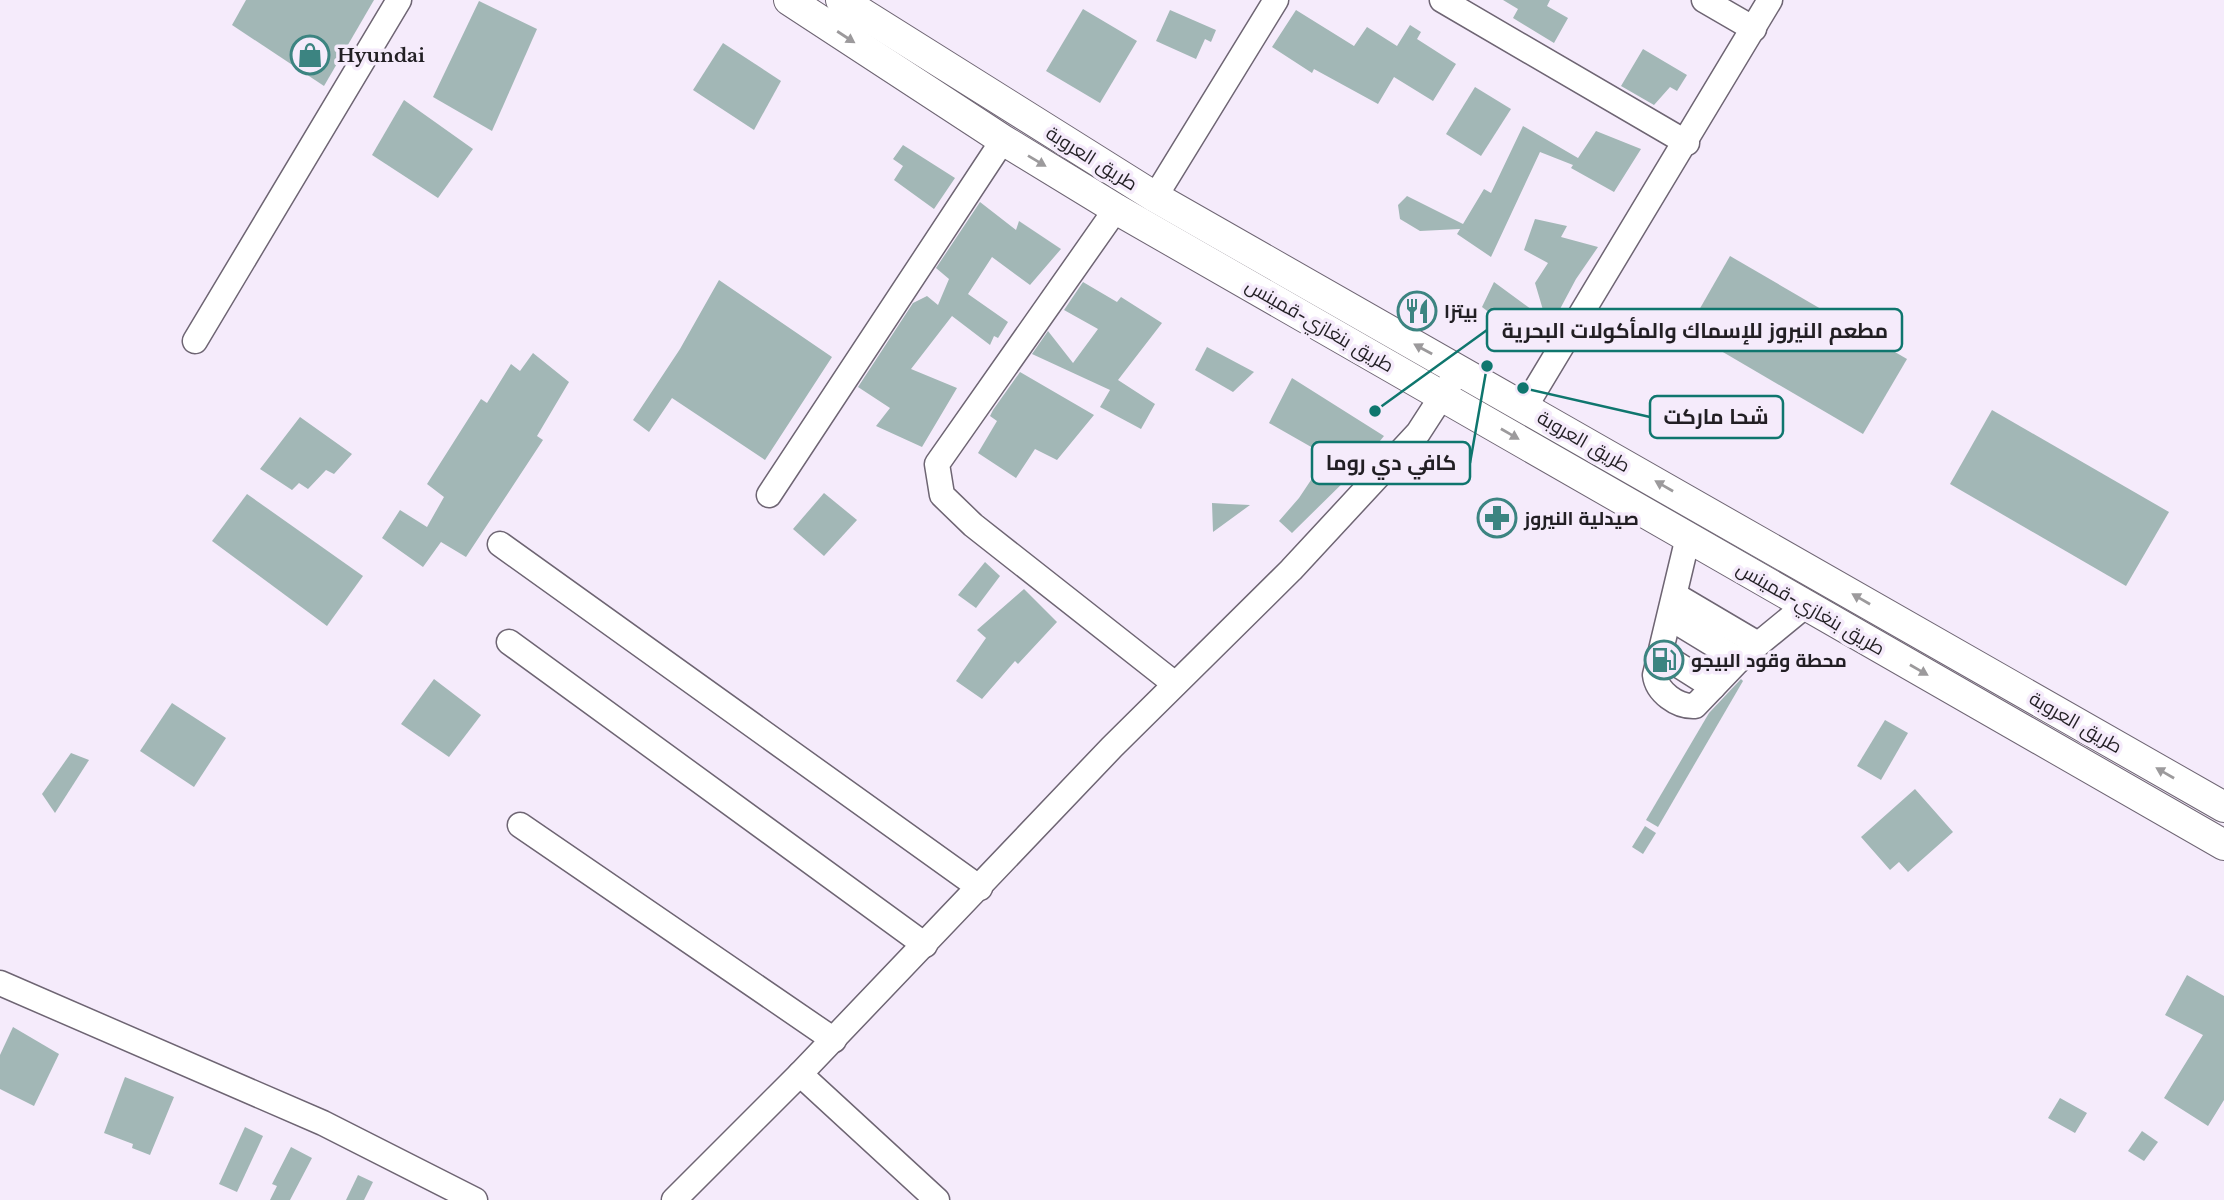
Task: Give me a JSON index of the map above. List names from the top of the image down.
{
  "streets": {
    "main road": ["طريق العروبة", "طريق بنغازي-قمينس"]
  },
  "one_way": ["طريق العروبة", "طريق بنغازي-قمينس"],
  "places": {
    "shop": ["Hyundai"],
    "restaurant": ["بيتزا"],
    "other": ["كافي دي روما", "شحا ماركت", "مطعم النيروز للإسماك والمأكولات البحرية"],
    "pharmacy": ["صيدلية النيروز"],
    "fuel station": ["محطة وقود البيجو"]
  }
}
